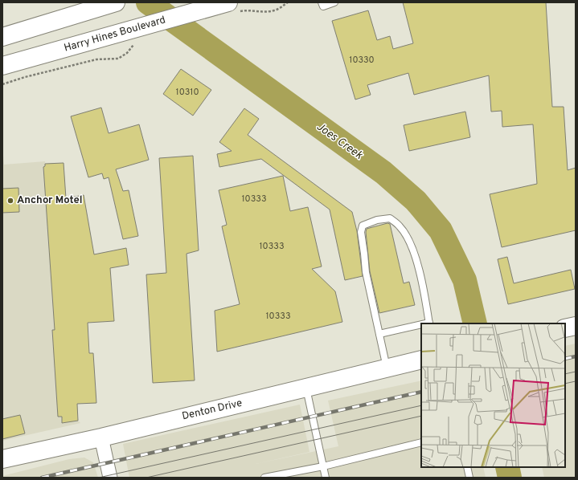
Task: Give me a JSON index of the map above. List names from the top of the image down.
{
  "streets": {
    "street": ["Harry Hines Boulevard", "Denton Drive"]
  },
  "water": ["Joes Creek"],
  "places": ["Anchor Motel"],
  "house_numbers": [
    "10330",
    "10310",
    "10333",
    "10333",
    "10333"
  ]
}
